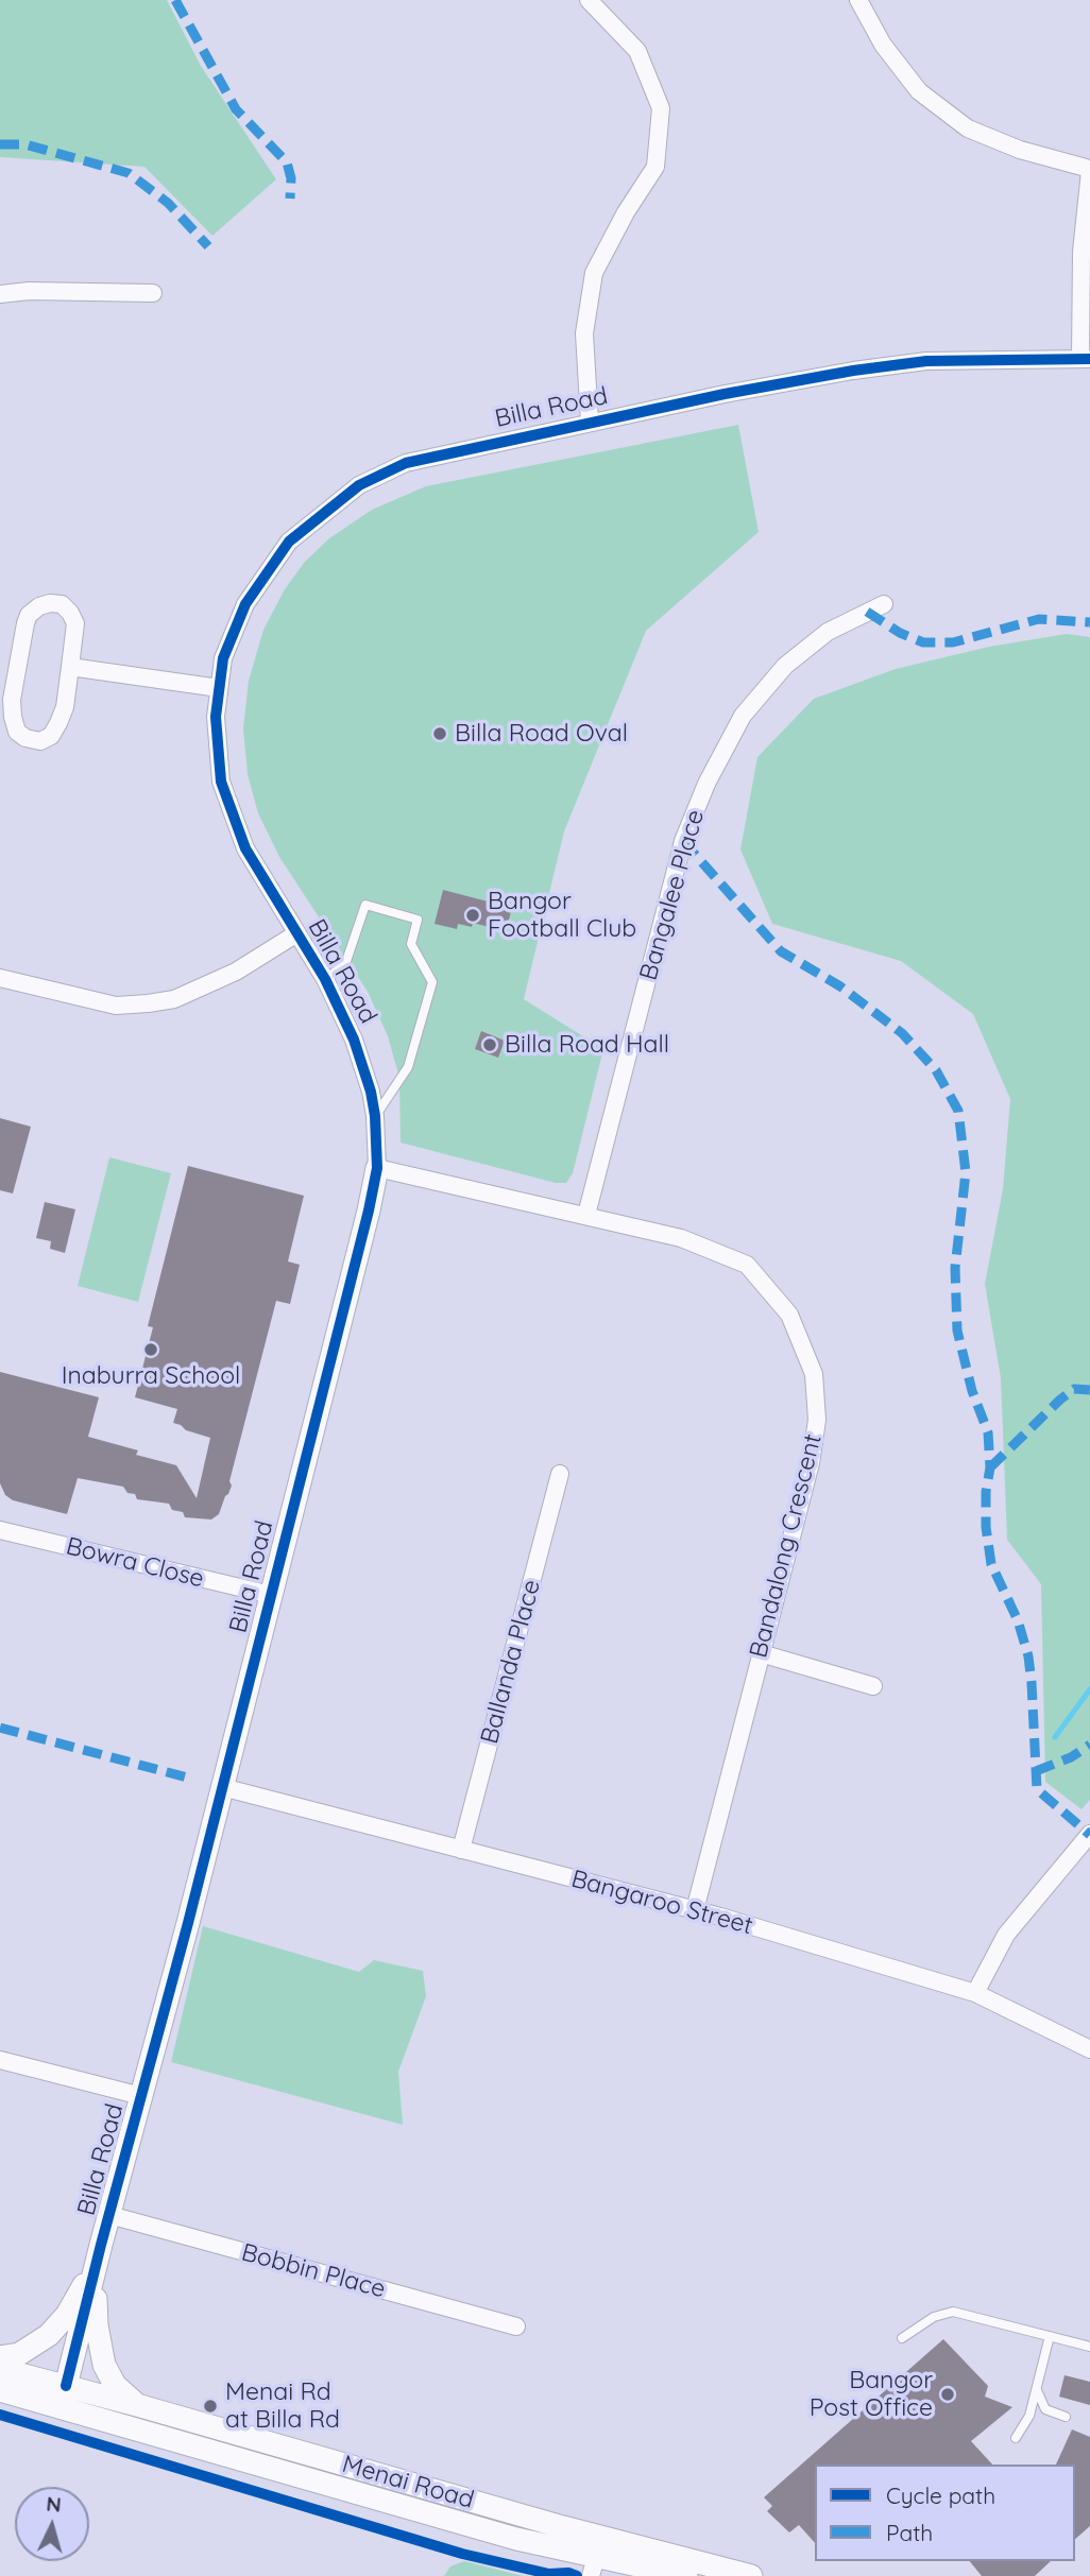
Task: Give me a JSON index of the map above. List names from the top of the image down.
{
  "streets": {
    "main road": ["Billa Road", "Menai Road"],
    "street": [
      "Bangalee Place",
      "Bandalong Crescent",
      "Bowra Close",
      "Ballanda Place",
      "Bangaroo Street",
      "Bobbin Place"
    ]
  },
  "crossings": [
    ["Billa Road", "Bandalong Crescent"],
    ["Billa Road", "Bowra Close"],
    ["Billa Road", "Bangaroo Street"],
    ["Billa Road", "Bobbin Place"],
    ["Billa Road", "Menai Road"],
    ["Bangalee Place", "Bandalong Crescent"],
    ["Bandalong Crescent", "Bangaroo Street"],
    ["Ballanda Place", "Bangaroo Street"]
  ],
  "places": [
    "Billa Road Oval",
    "Bangor Football Club",
    "Billa Road Hall",
    "Inaburra School",
    "Bangor Post Office",
    "Menai Rd at Billa Rd"
  ],
  "legend": ["Cycle path", "Path"],
  "north": "top"
}
